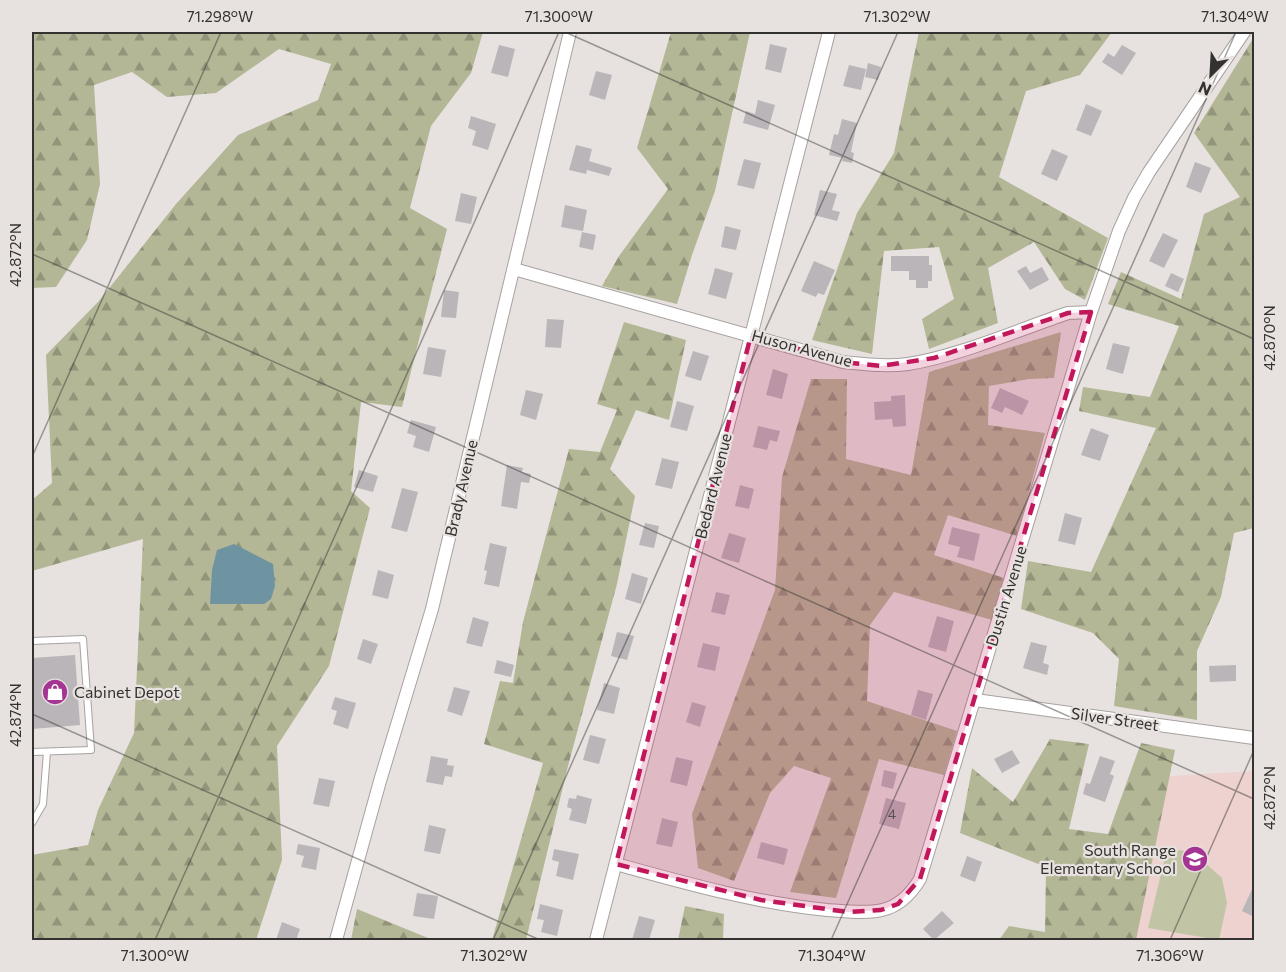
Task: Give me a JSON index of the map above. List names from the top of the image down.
{
  "streets": {
    "street": [
      "Huson Avenue",
      "Bedard Avenue",
      "Brady Avenue",
      "Dustin Avenue",
      "Silver Street"
    ]
  },
  "crossings": [
    ["Huson Avenue", "Bedard Avenue"],
    ["Huson Avenue", "Brady Avenue"],
    ["Huson Avenue", "Dustin Avenue"],
    ["Bedard Avenue", "Dustin Avenue"],
    ["Dustin Avenue", "Silver Street"]
  ],
  "places": {
    "shop": ["Cabinet Depot"],
    "school or university": ["South Range Elementary School"]
  },
  "house_numbers": ["4"],
  "north": "bottom left",
  "coordinates": [
    "71.298°W",
    "71.300°W",
    "71.302°W",
    "71.304°W",
    "42.872°N",
    "42.870°N",
    "42.874°N",
    "71.306°W"
  ]
}
